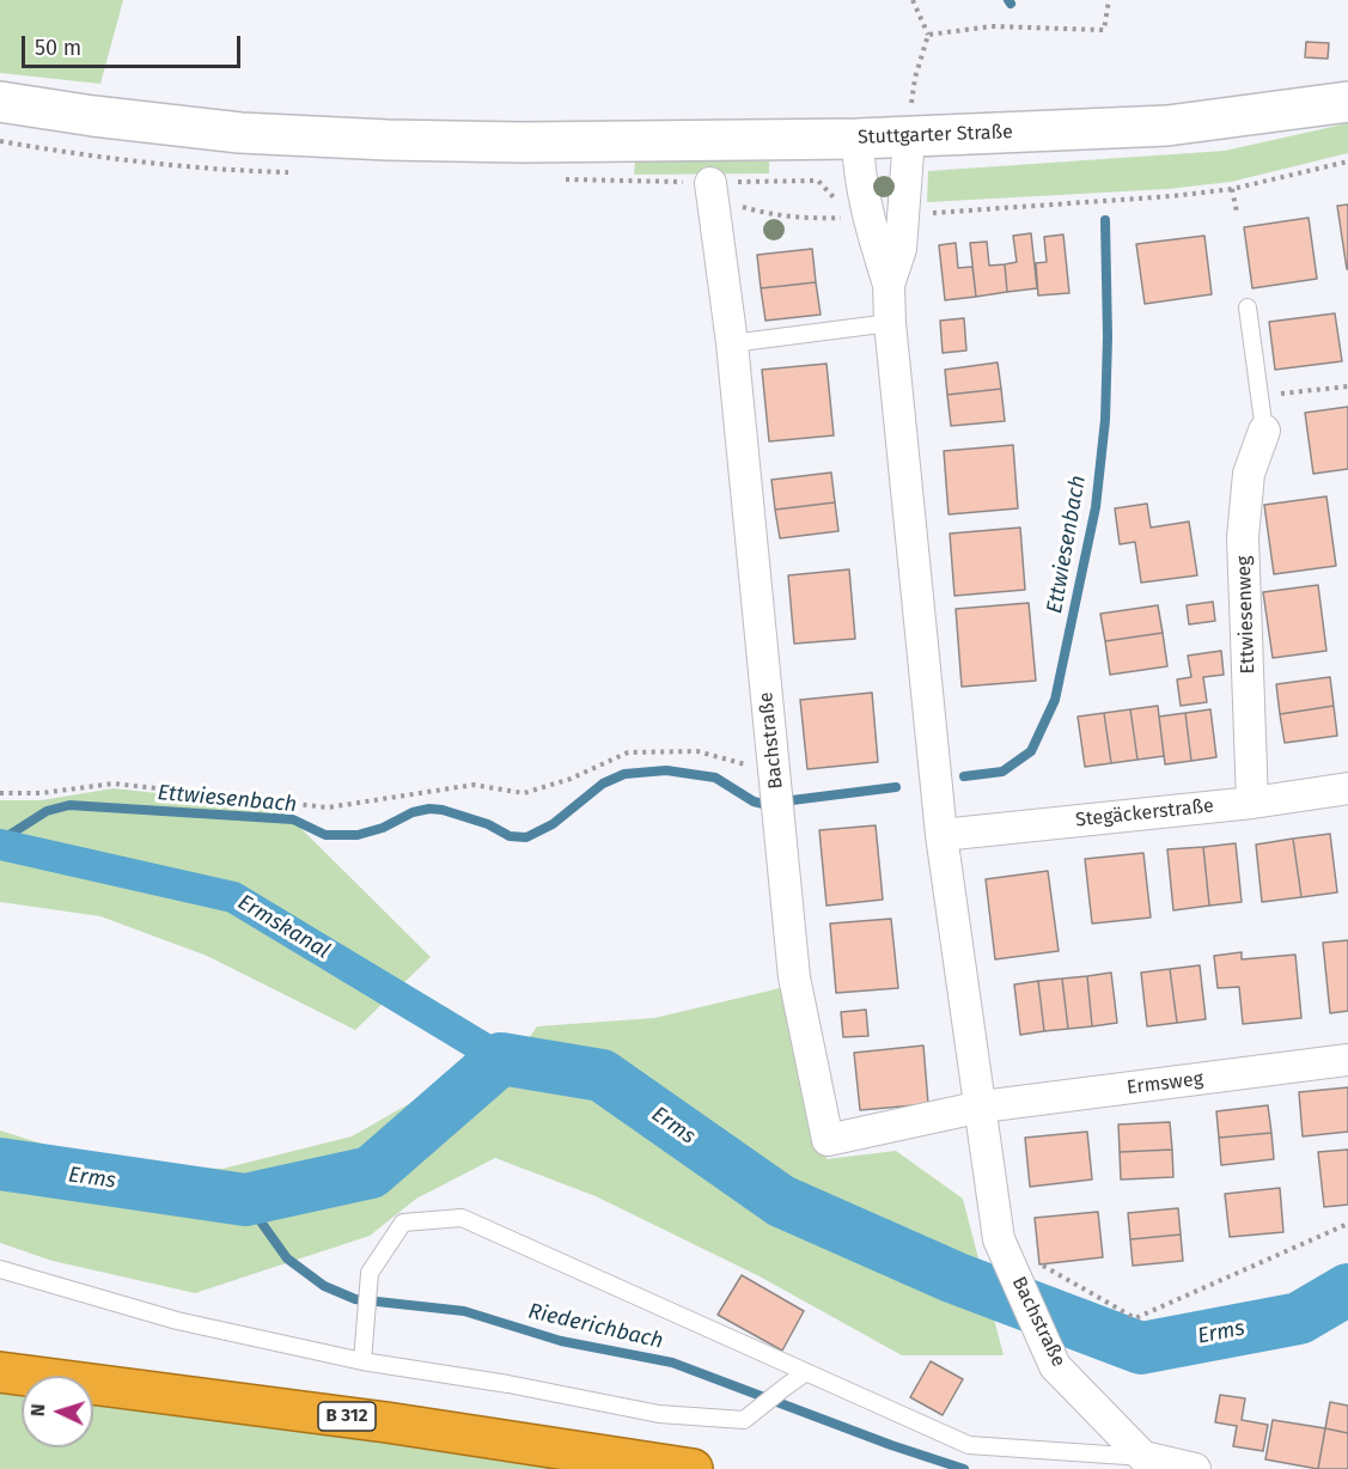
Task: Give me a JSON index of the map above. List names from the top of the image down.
{
  "streets": {
    "highway": ["B 312"],
    "street": [
      "Stuttgarter Straße",
      "Ettwiesenweg",
      "Bachstraße",
      "Stegäckerstraße",
      "Ermsweg"
    ]
  },
  "crossings": [
    ["Stuttgarter Straße", "Bachstraße"],
    ["Ettwiesenweg", "Stegäckerstraße"],
    ["Bachstraße", "Stegäckerstraße"],
    ["Bachstraße", "Ermsweg"]
  ],
  "water": [
    "Ettwiesenbach",
    "Ermskanal",
    "Erms",
    "Riederichbach"
  ],
  "scale_bar": "50 m",
  "north": "left"
}
